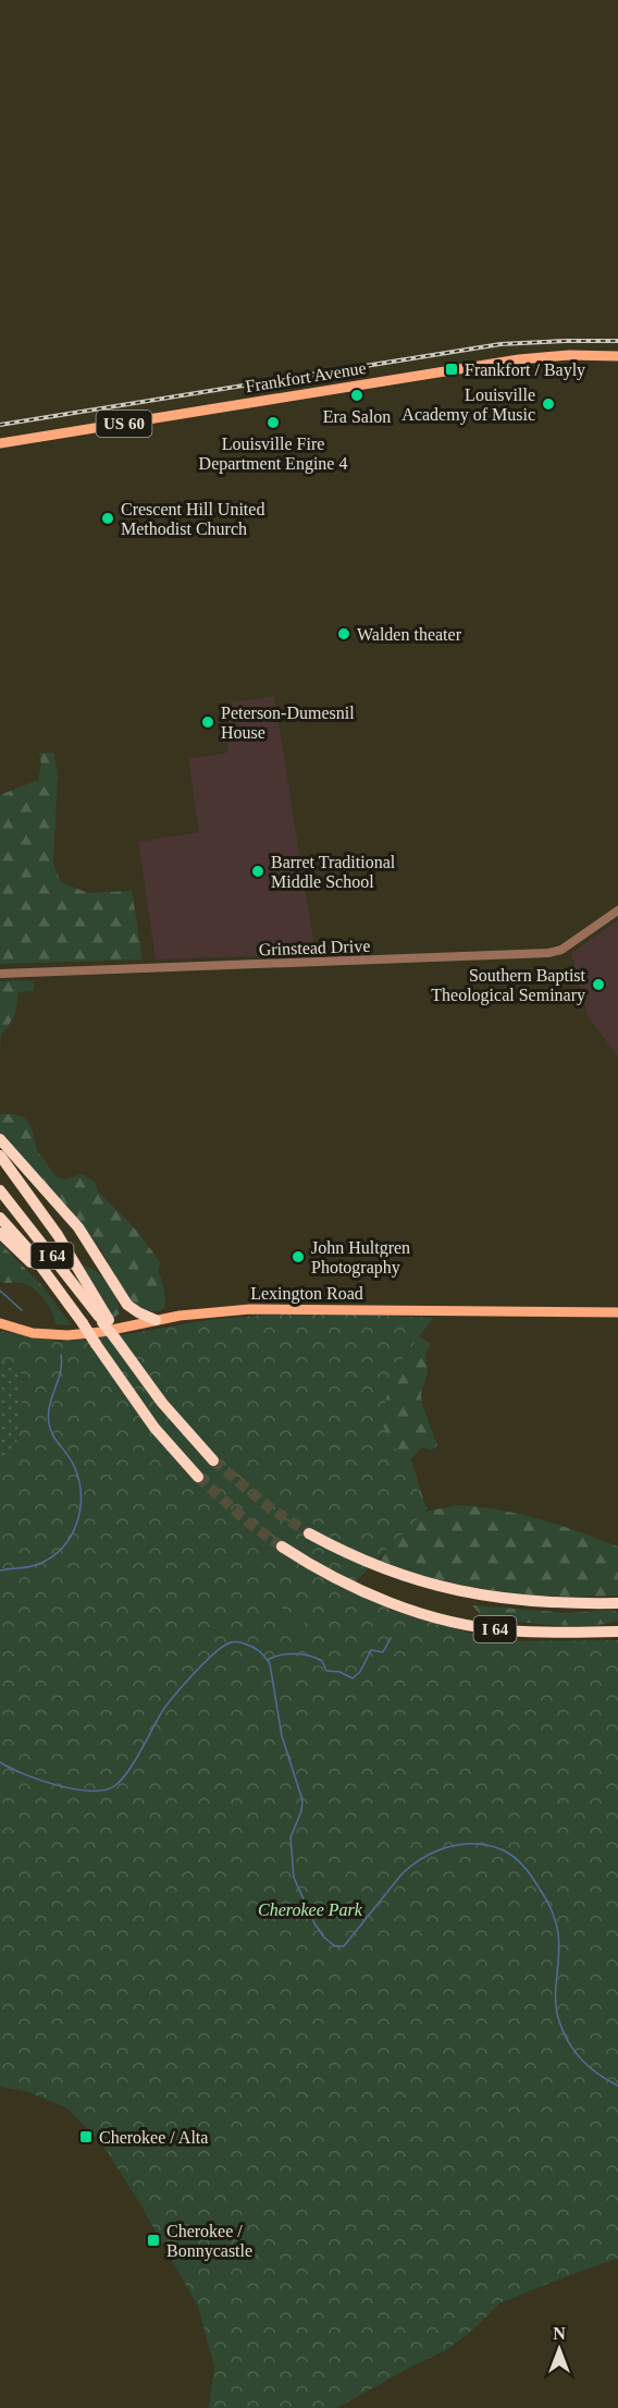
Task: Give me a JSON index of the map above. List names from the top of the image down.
{
  "streets": {
    "highway": ["I 64"],
    "main road": ["Frankfort Avenue", "US 60", "Lexington Road"],
    "street": ["Grinstead Drive"]
  },
  "parks": ["Cherokee Park"],
  "places": {
    "transit": ["Frankfort / Bayly", "Cherokee / Alta", "Cherokee / Bonnycastle"],
    "other": [
      "Era Salon",
      "Louisville Academy of Music",
      "Louisville Fire Department Engine 4",
      "Crescent Hill United Methodist Church",
      "Walden theater",
      "Peterson-Dumesnil House",
      "Barret Traditional Middle School",
      "Southern Baptist Theological Seminary",
      "John Hultgren Photography"
    ]
  },
  "north": "top"
}
